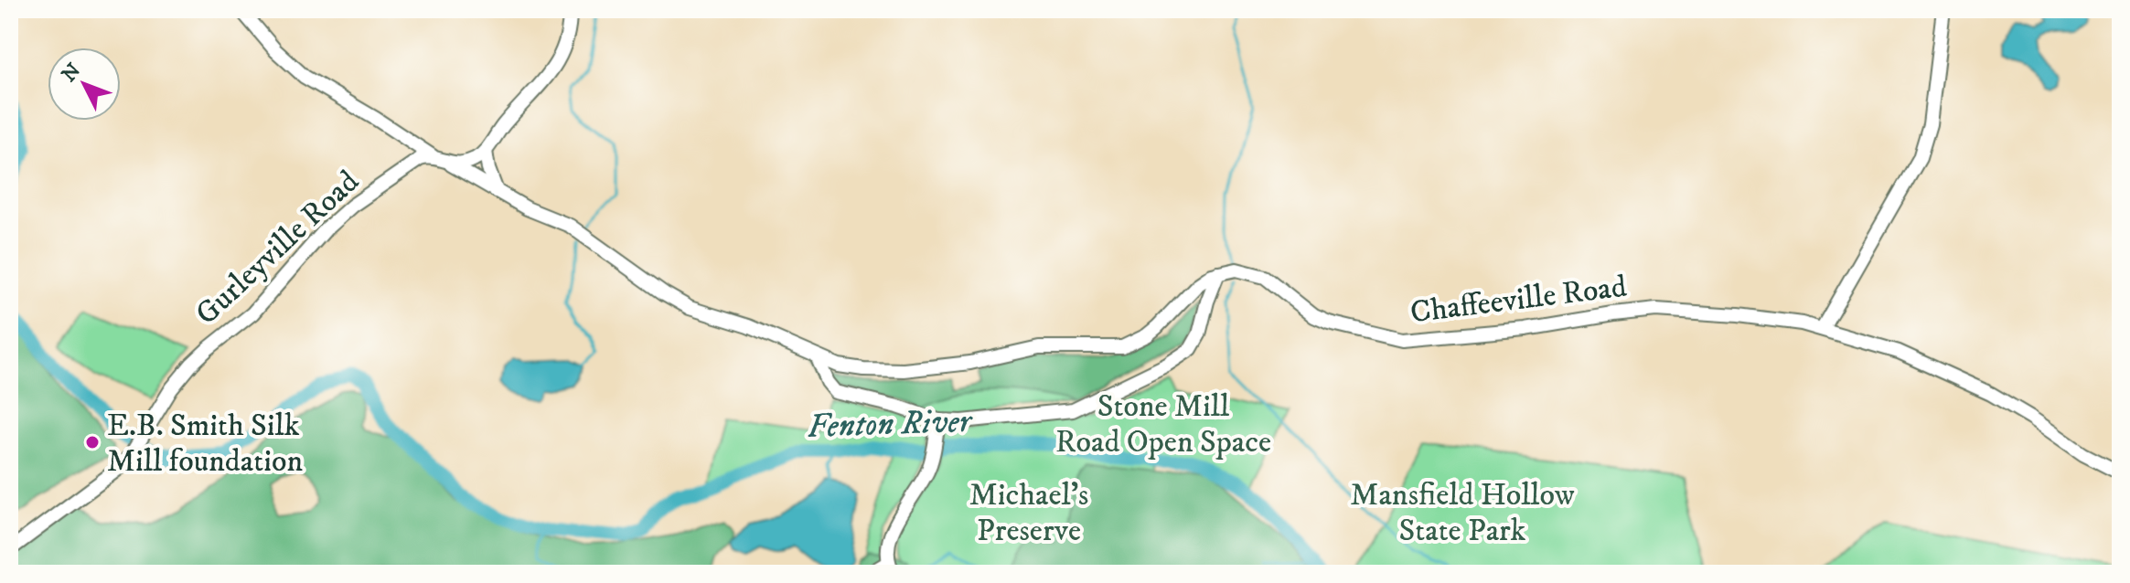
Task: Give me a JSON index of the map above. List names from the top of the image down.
{
  "streets": {
    "street": ["Gurleyville Road", "Chaffeeville Road"]
  },
  "water": ["Fenton River"],
  "parks": ["Stone Mill Road Open Space", "Michael's Preserve", "Mansfield Hollow State Park"],
  "places": ["E.B. Smith Silk Mill foundation"],
  "north": "top left"
}
